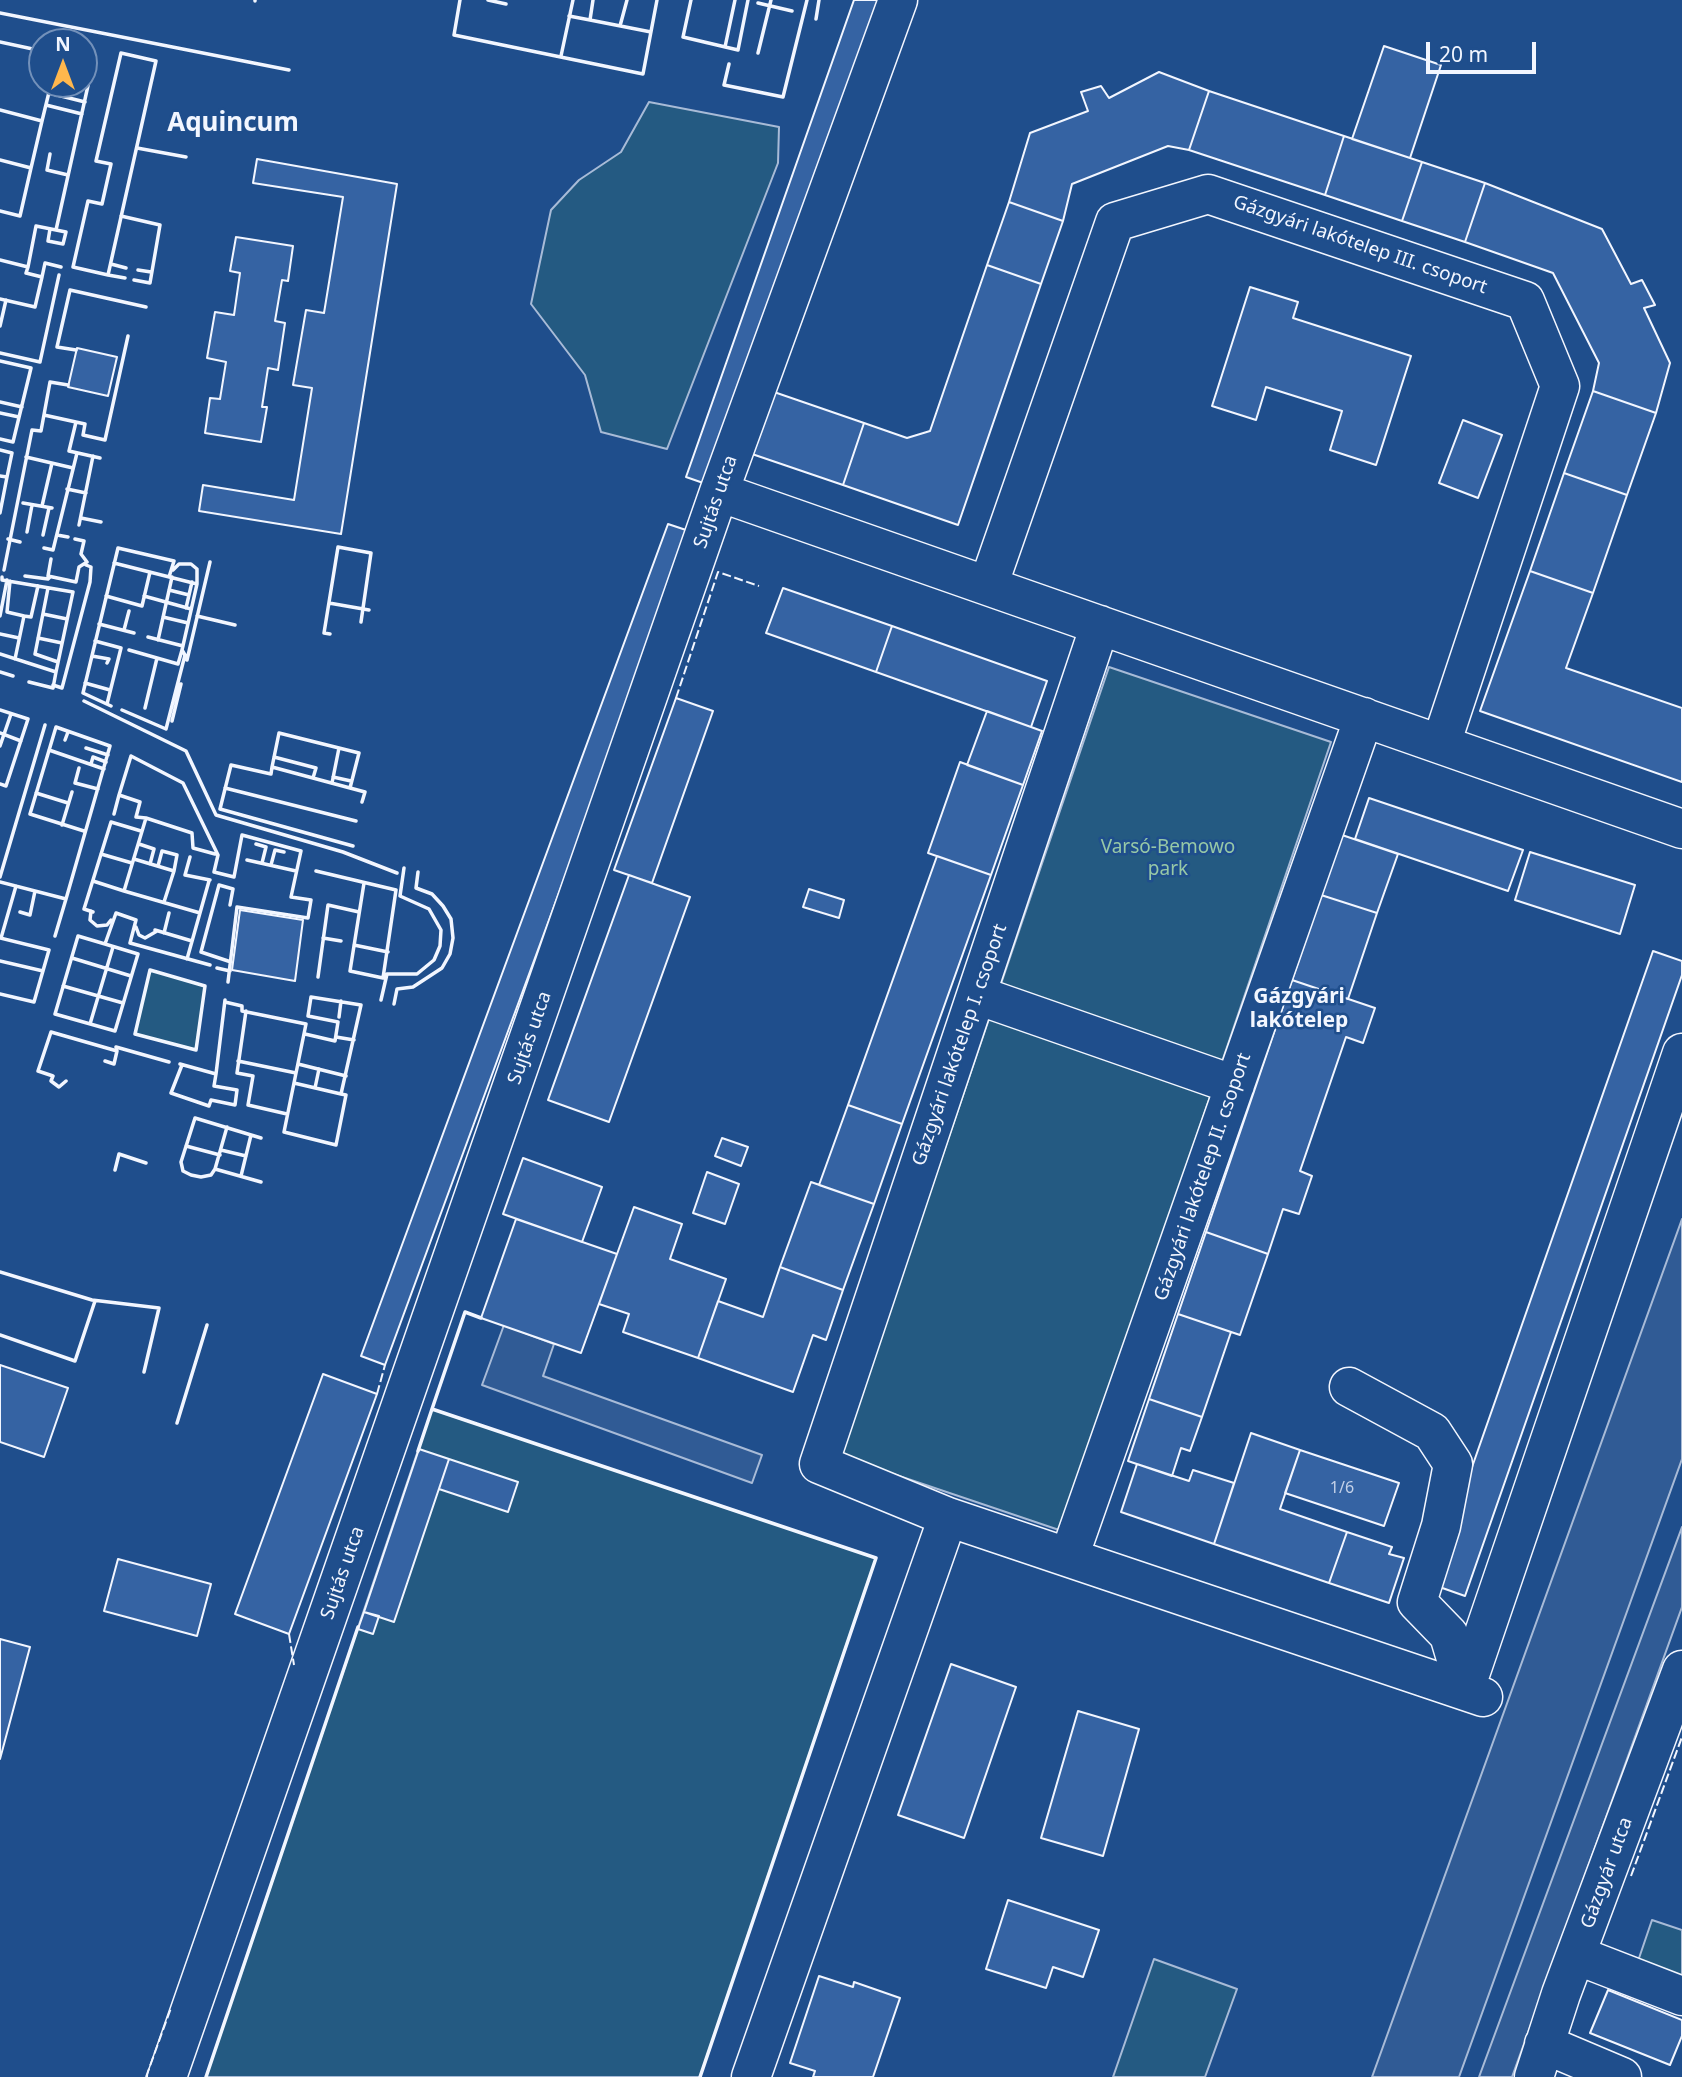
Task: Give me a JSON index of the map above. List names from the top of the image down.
{
  "streets": {
    "street": [
      "Gázgyári lakótelep III. csoport",
      "Sujtás utca",
      "Gázgyári lakótelep I. csoport",
      "Gázgyári lakótelep II. csoport",
      "Gázgyár utca"
    ]
  },
  "districts": ["Aquincum", "Gázgyári lakótelep"],
  "parks": ["Varsó-Bemowo park"],
  "house_numbers": ["1/6"],
  "scale_bar": "20 m",
  "north": "top"
}
